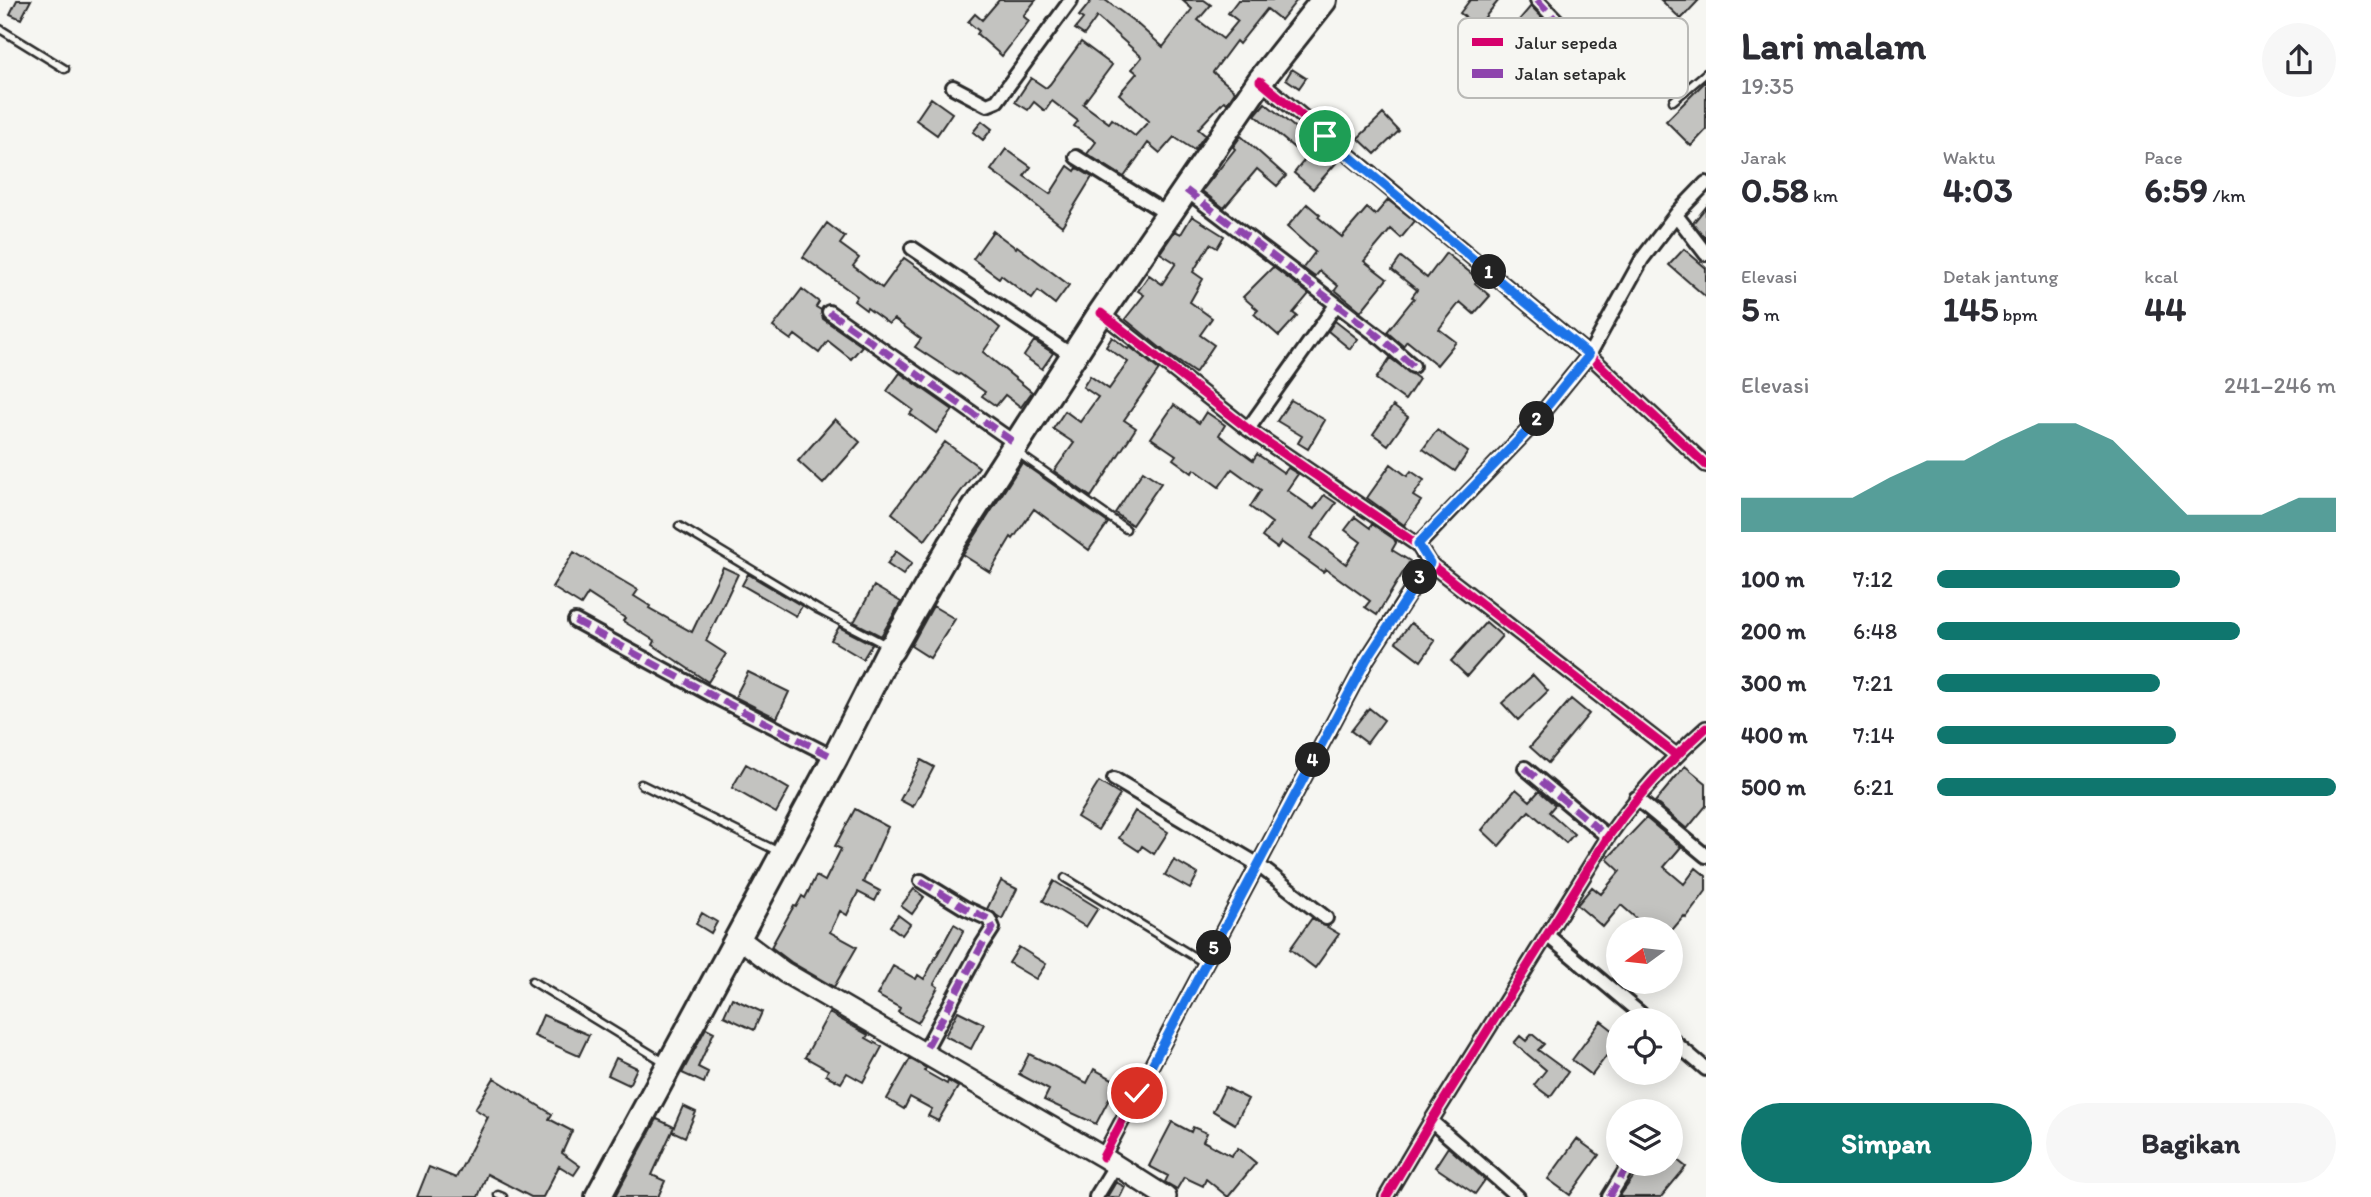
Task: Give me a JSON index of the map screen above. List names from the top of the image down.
{
  "legend": ["Jalur sepeda", "Jalan setapak"],
  "north": "left",
  "page": {
    "heading": ["Lari malam", "19:35"],
    "stats": [
      ["Jarak", "0.58 km"],
      ["Waktu", "4:03"],
      ["Pace", "6:59 /km"],
      ["Elevasi", "5 m"],
      ["Detak jantung", "145 bpm"],
      ["kcal", "44"]
    ],
    "pins": [
      "1",
      "2",
      "3",
      "4",
      "5"
    ],
    "chart": ["Elevasi", "241–246 m"],
    "list": [
      {
        "name": "100 m",
        "note": "7:12"
      },
      {
        "name": "200 m",
        "note": "6:48"
      },
      {
        "name": "300 m",
        "note": "7:21"
      },
      {
        "name": "400 m",
        "note": "7:14"
      },
      {
        "name": "500 m",
        "note": "6:21"
      }
    ],
    "buttons": ["Simpan", "Bagikan"]
  }
}
